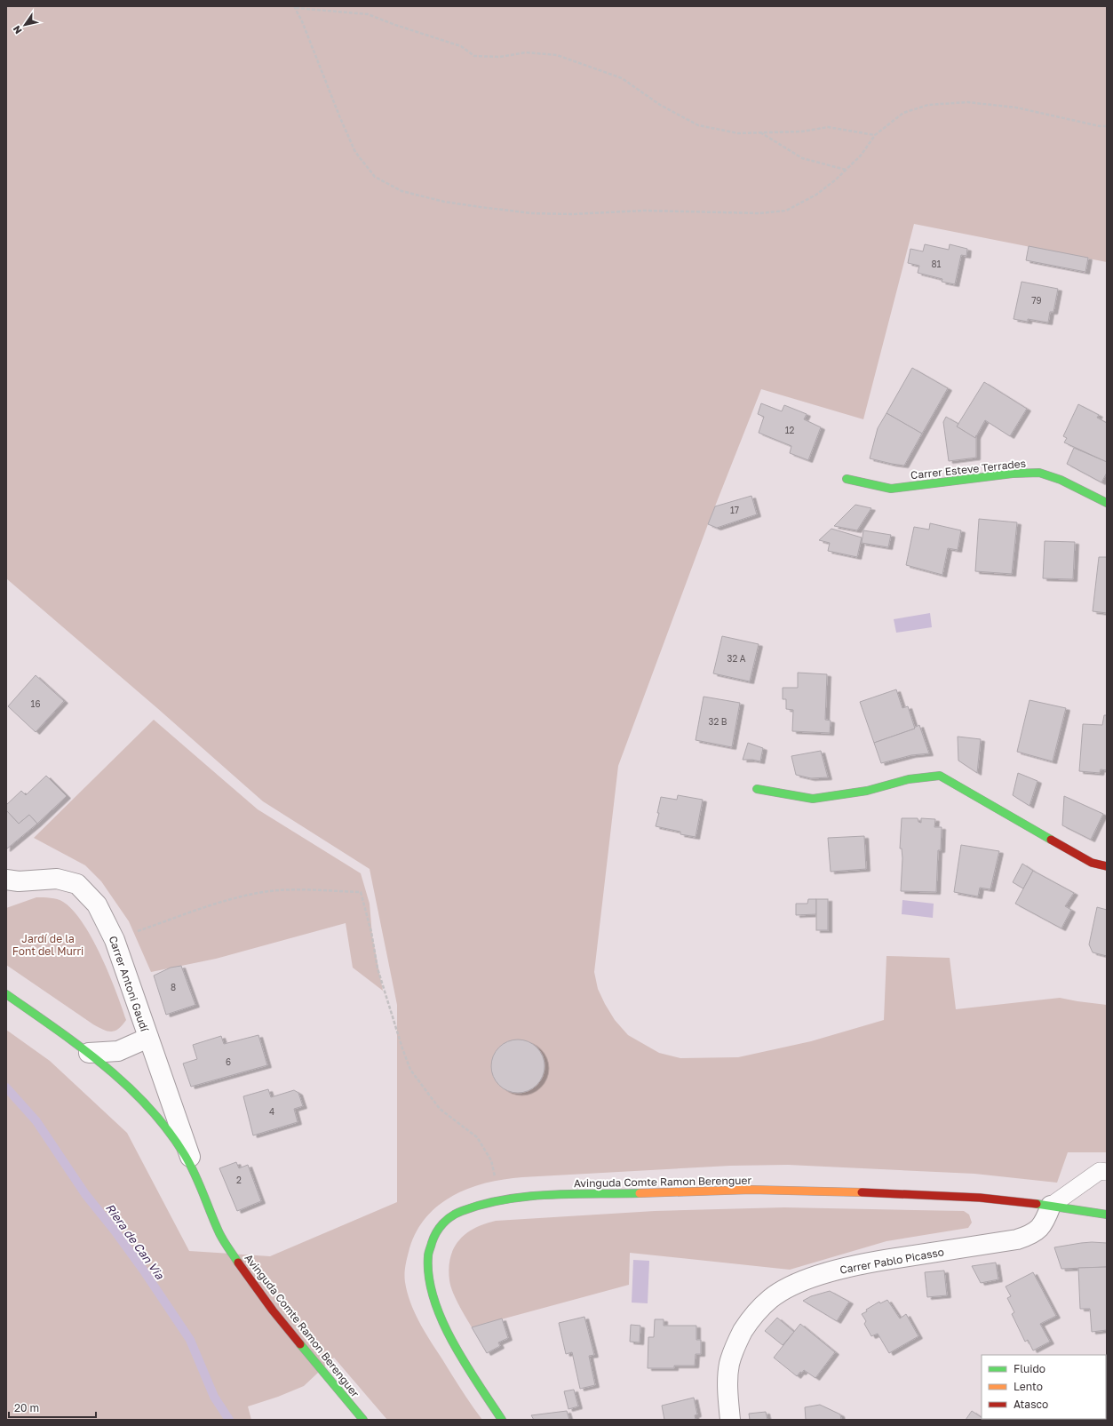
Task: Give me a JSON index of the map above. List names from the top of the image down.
{
  "streets": {
    "street": [
      "Carrer Esteve Terrades",
      "Carrer Antoni Gaudí",
      "Avinguda Comte Ramon Berenguer",
      "Carrer Pablo Picasso"
    ]
  },
  "crossings": [
    ["Carrer Antoni Gaudí", "Avinguda Comte Ramon Berenguer"],
    ["Avinguda Comte Ramon Berenguer", "Carrer Pablo Picasso"]
  ],
  "water": ["Riera de Can Via"],
  "parks": ["Jardí de la Font del Murri"],
  "house_numbers": [
    "81",
    "79",
    "12",
    "17",
    "32 A",
    "16",
    "32 B",
    "8",
    "6",
    "4",
    "2"
  ],
  "legend": ["Fluido", "Lento", "Atasco"],
  "scale_bar": "20 m",
  "north": "bottom left"
}
